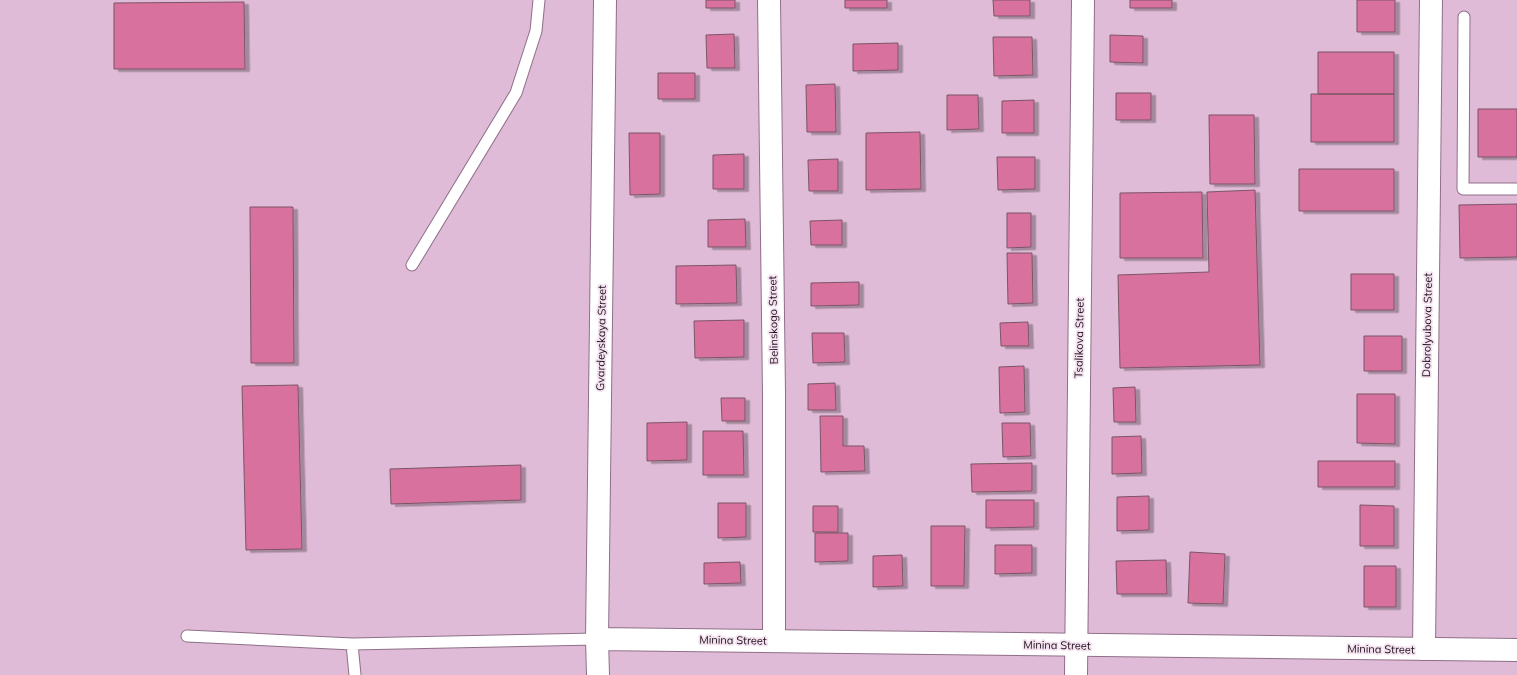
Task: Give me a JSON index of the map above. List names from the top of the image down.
{
  "streets": {
    "street": [
      "Belinskogo Street",
      "Dobrolyubova Street",
      "Gvardeyskaya Street",
      "Tsalikova Street",
      "Minina Street"
    ]
  },
  "crossings": [
    ["Belinskogo Street", "Minina Street"],
    ["Dobrolyubova Street", "Minina Street"],
    ["Gvardeyskaya Street", "Minina Street"],
    ["Tsalikova Street", "Minina Street"]
  ]
}
